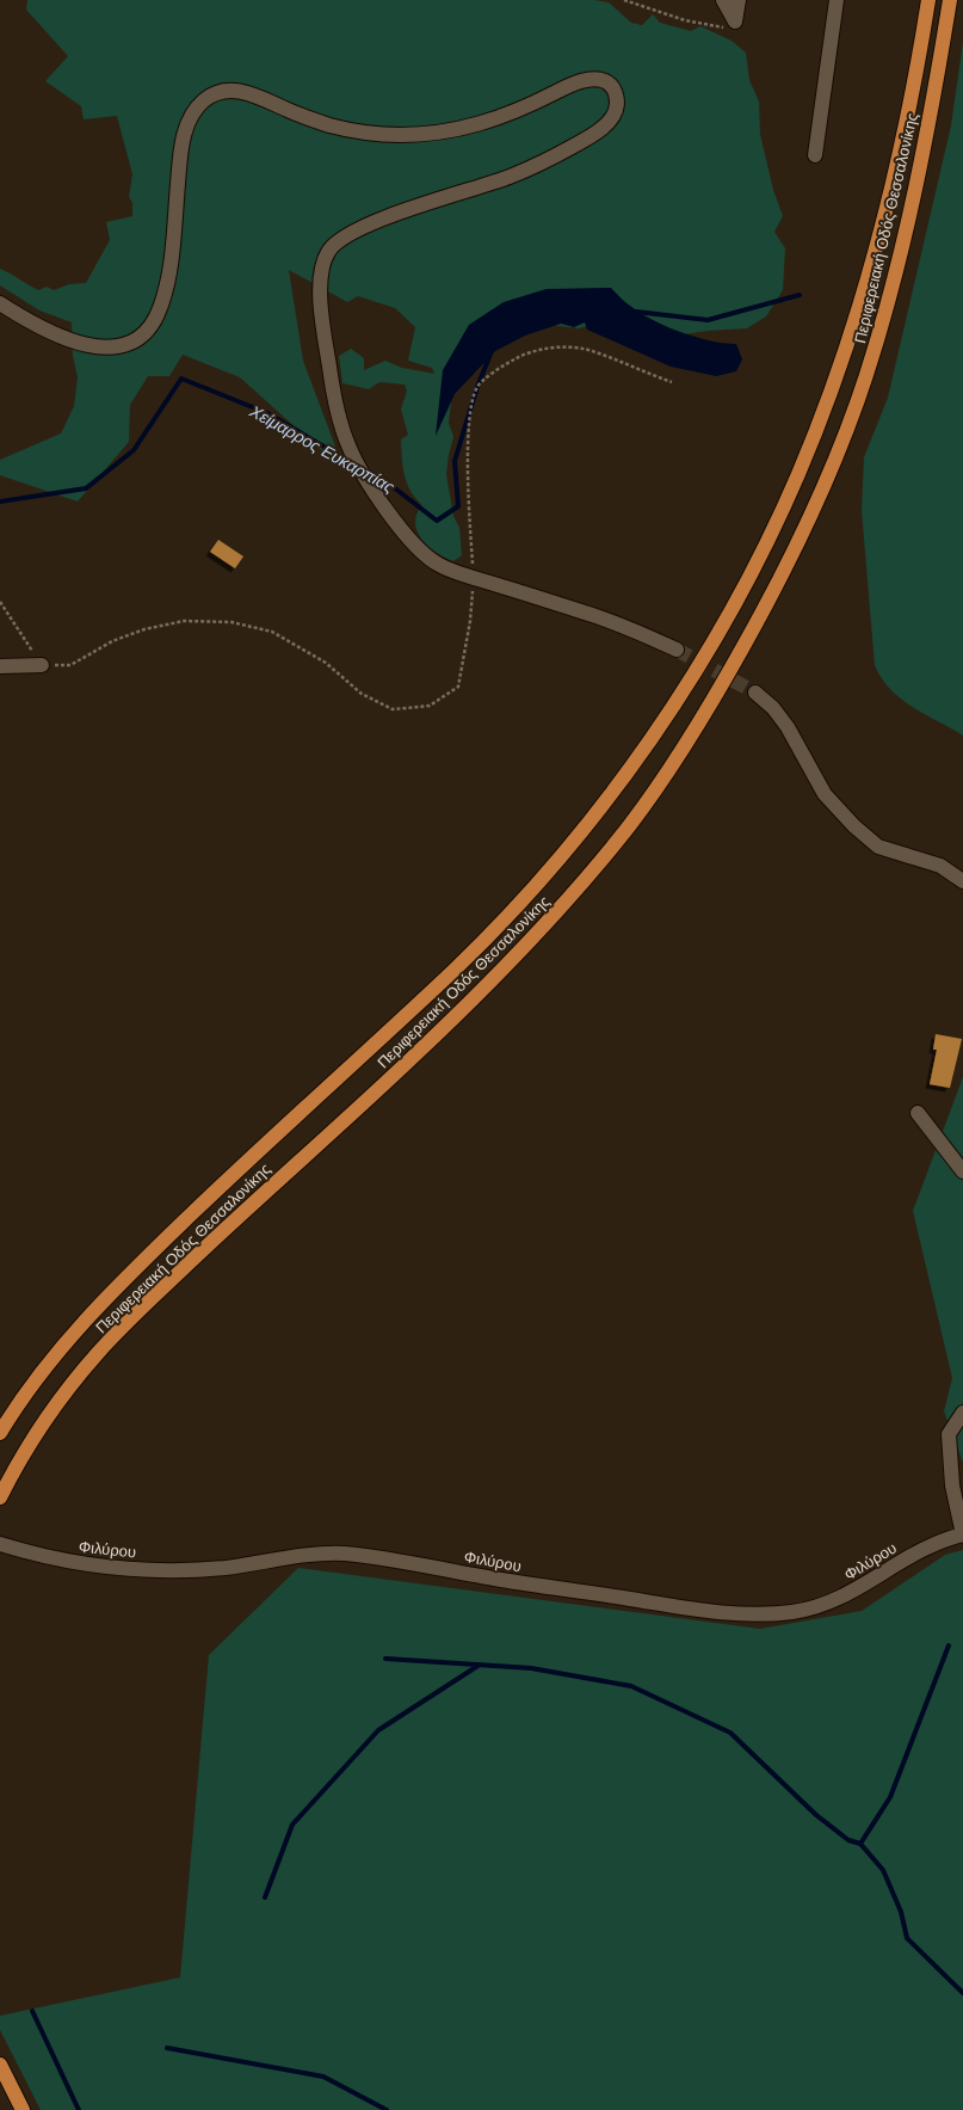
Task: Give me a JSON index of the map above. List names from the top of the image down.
{
  "streets": {
    "highway": ["Περιφερειακή Οδός Θεσσαλονίκης"],
    "street": ["Φιλύρου"]
  },
  "water": ["Χείμαρρος Ευκαρπίας"]
}
